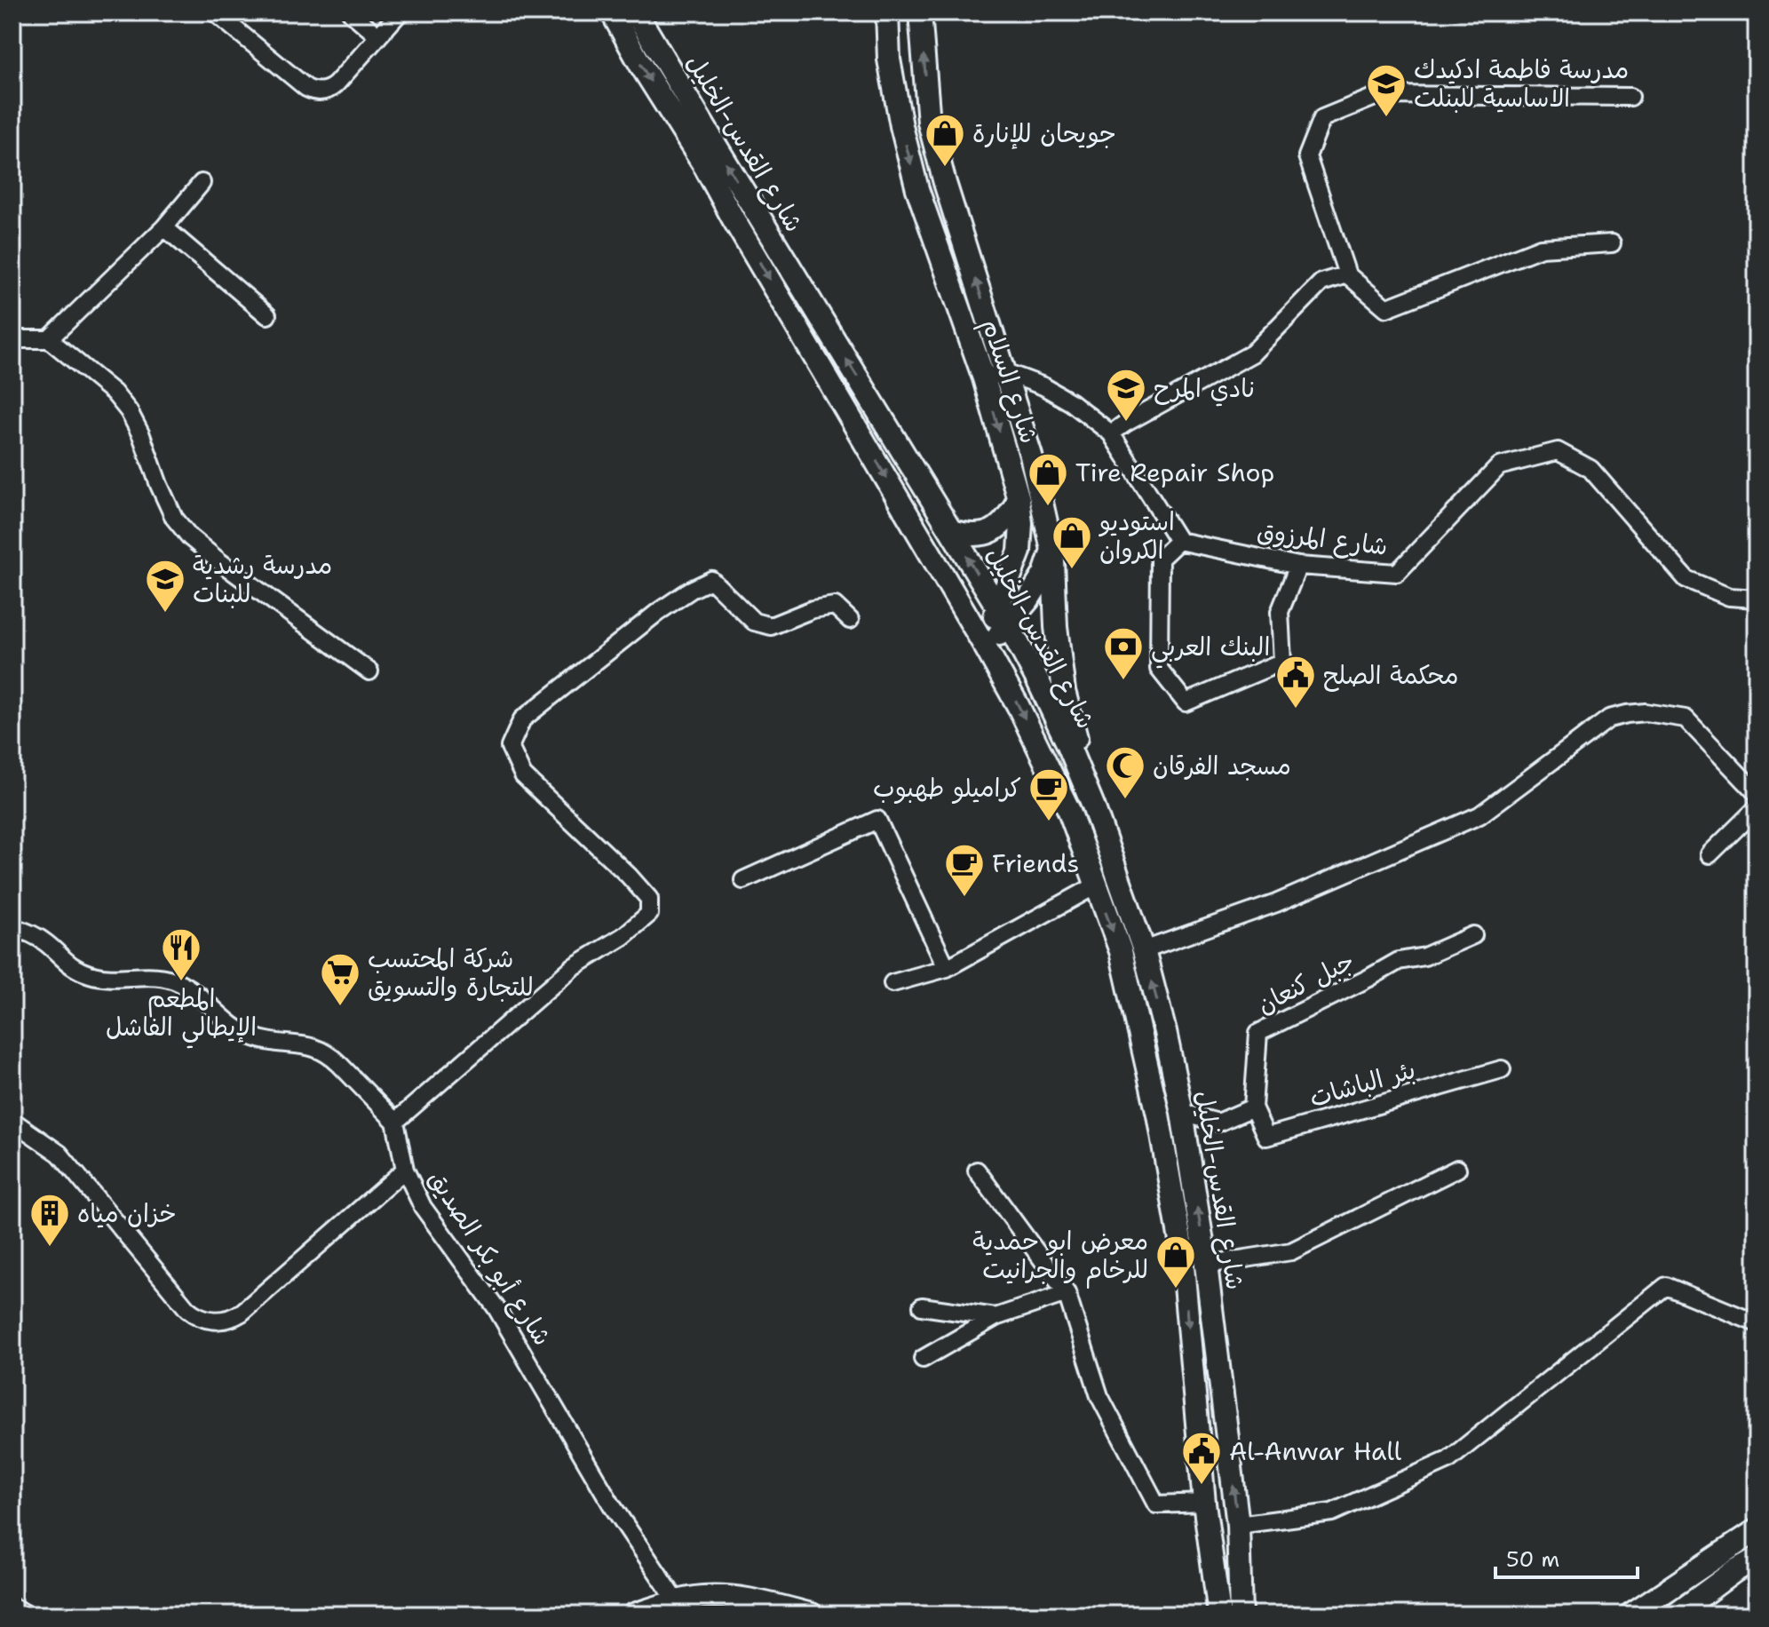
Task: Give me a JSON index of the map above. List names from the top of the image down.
{
  "streets": {
    "main road": ["شارع القدس-الخليل", "شارع السلام"],
    "street": [
      "شارع المرزوق",
      "جبل كنعان",
      "بئر الباشات",
      "شارع أبو بكر الصديق"
    ]
  },
  "crossings": [
    ["شارع القدس-الخليل", "شارع السلام"],
    ["جبل كنعان", "بئر الباشات"]
  ],
  "places": {
    "school or university": ["مدرسة فاطمة ادكيدك الاساسية للبنلت", "نادي المرح", "مدرسة رشدية للبنات"],
    "shop": [
      "جويحان للإنارة",
      "Tire Repair Shop",
      "استوديو الكروان",
      "معرض ابو حمدية للرخام والجرانيت"
    ],
    "bank": ["البنك العربي"],
    "public building": ["محكمة الصلح", "Al-Anwar Hall"],
    "mosque": ["مسجد الفرقان"],
    "cafe": ["كراميلو طهبوب", "Friends"],
    "restaurant": ["المطعم الإيطالي الفاشل"],
    "supermarket": ["شركة المحتسب للتجارة والتسويق"],
    "building": ["خزان مياه"]
  },
  "scale_bar": "50 m"
}
